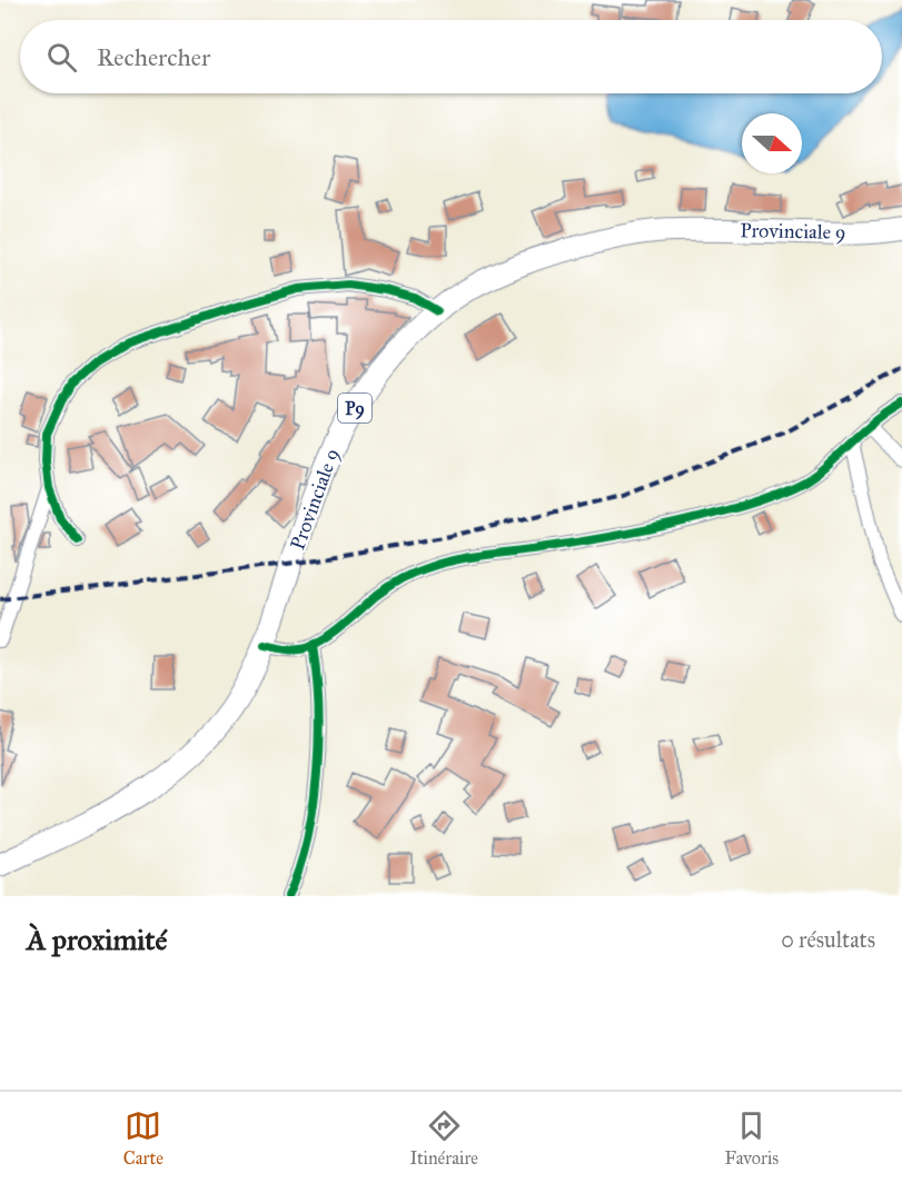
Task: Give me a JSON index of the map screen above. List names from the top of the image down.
{
  "streets": {
    "main road": ["Provinciale 9", "P9"]
  },
  "north": "right",
  "page": {
    "search": "Rechercher",
    "heading": ["À proximité", "0 résultats"],
    "nav": ["Carte", "Itinéraire", "Favoris"]
  }
}
